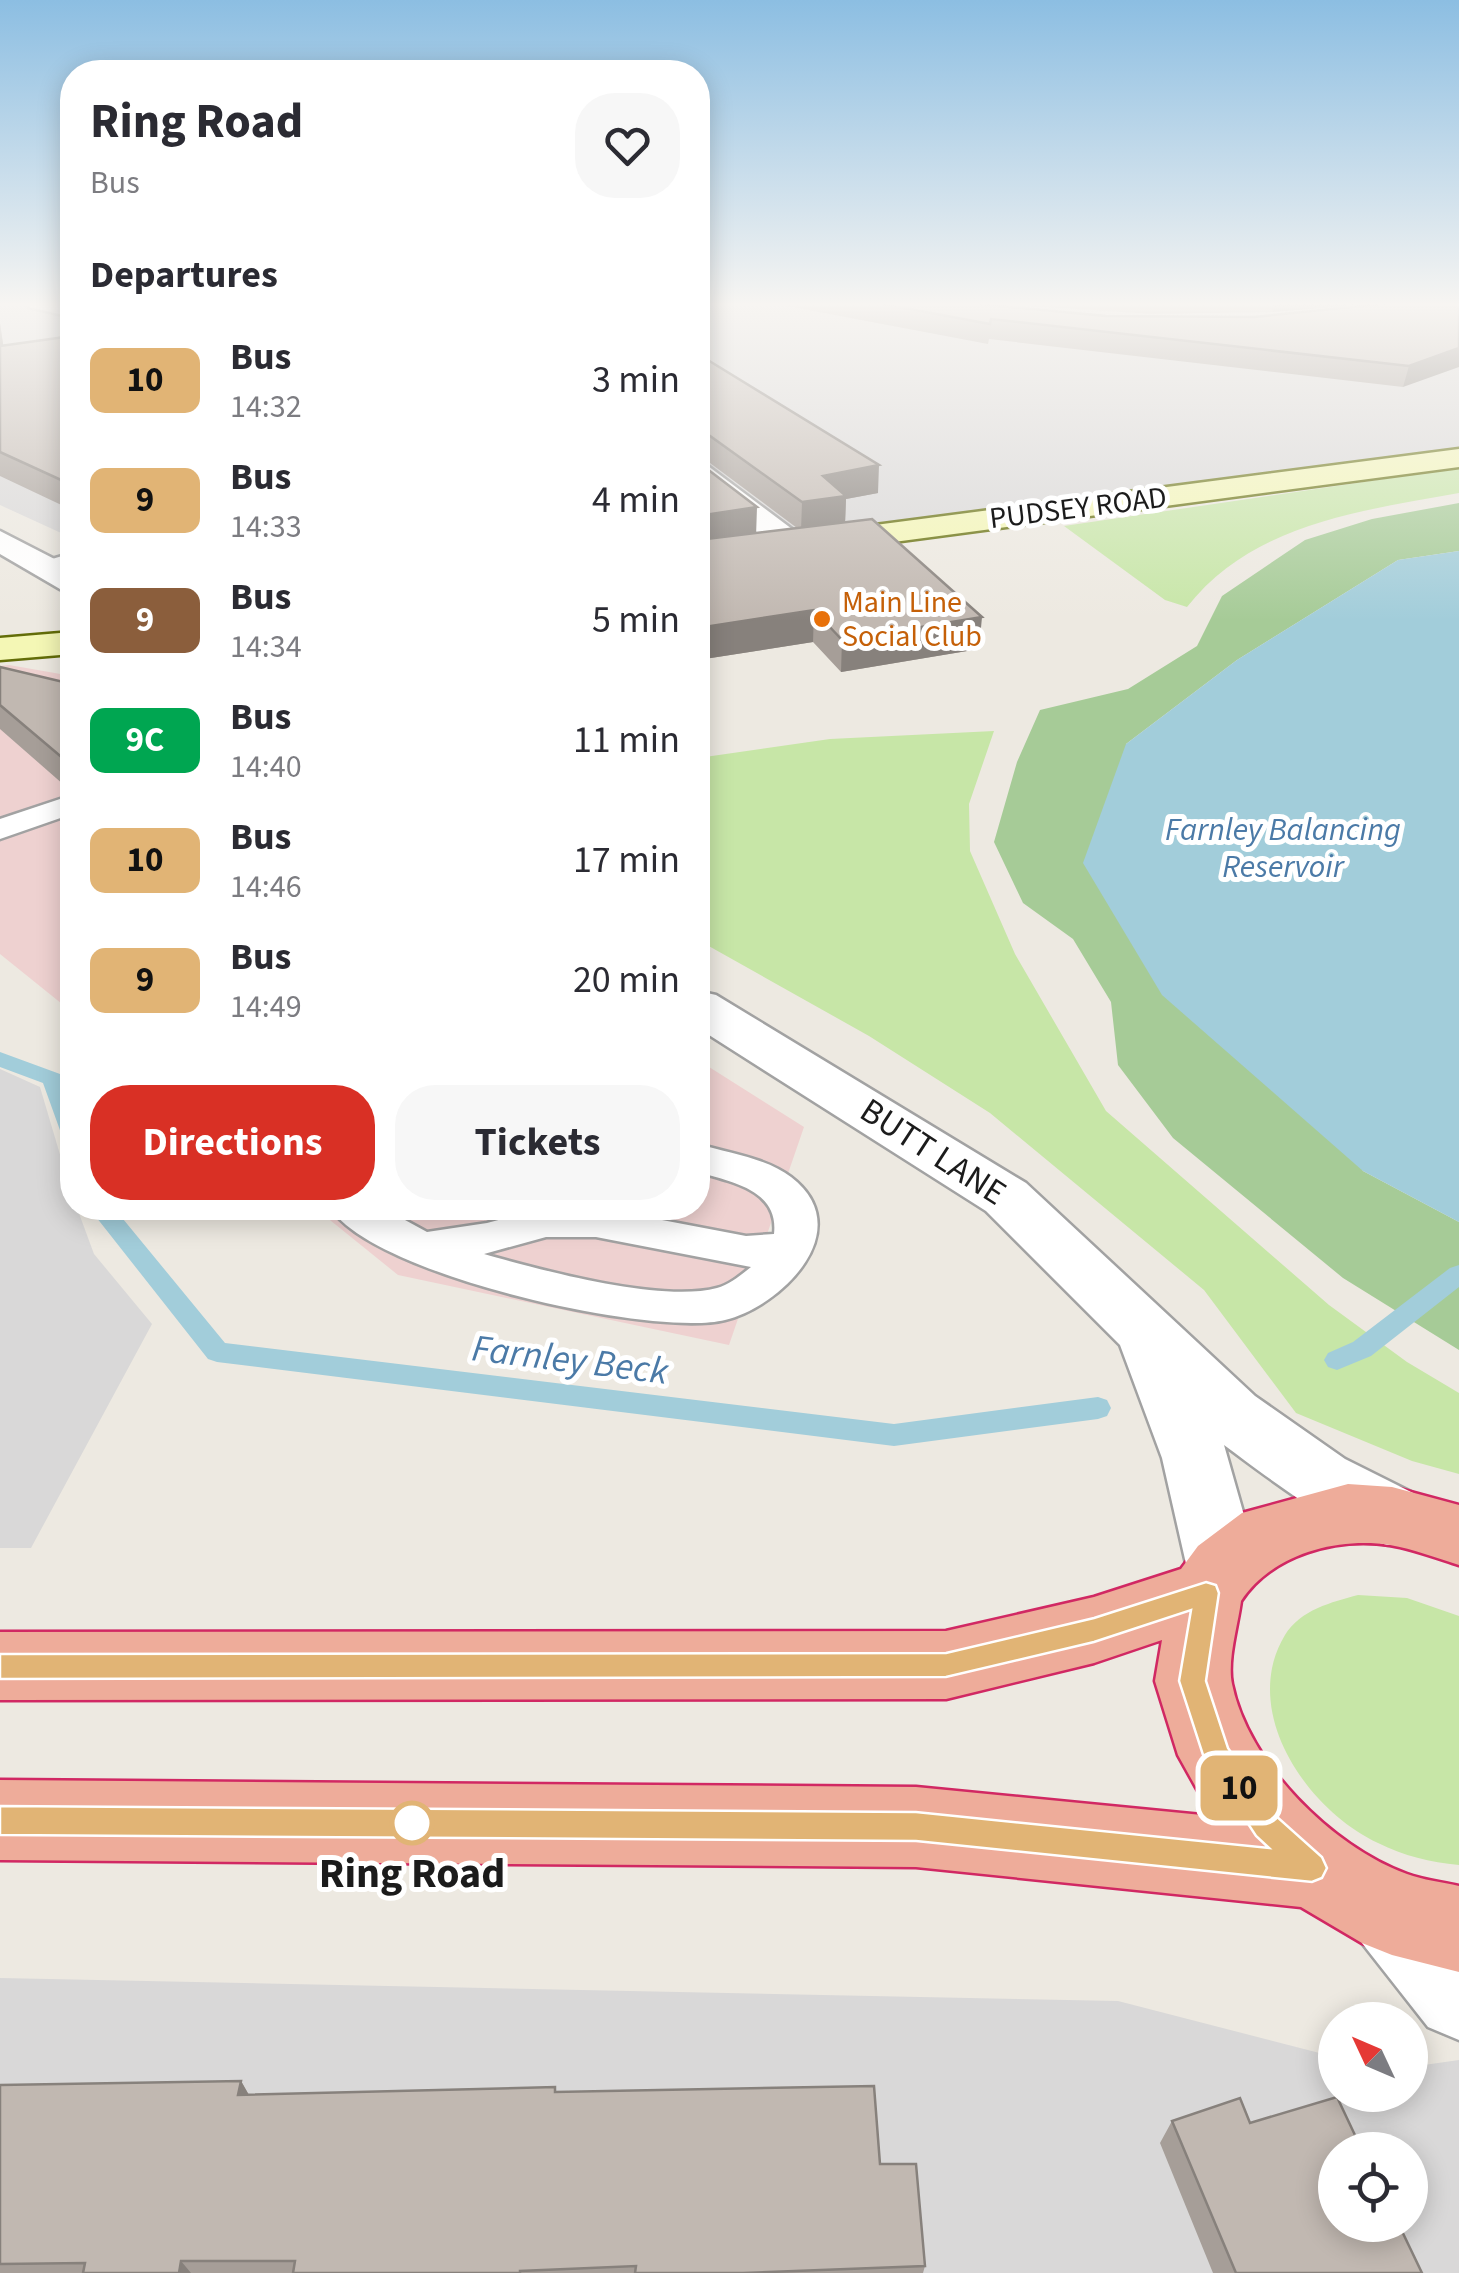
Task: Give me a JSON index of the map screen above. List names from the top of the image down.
{
  "streets": {
    "main road": ["PUDSEY ROAD"],
    "street": ["BUTT LANE"]
  },
  "water": ["Farnley Balancing Reservoir", "Farnley Beck"],
  "places": ["Main Line Social Club", "Ring Road"],
  "lines": ["bus line 10"],
  "north": "top left",
  "page": {
    "on_map": "10",
    "heading": [
      ["Ring Road", "Bus"],
      "Departures"
    ],
    "list": [
      {
        "mark": "10",
        "name": "Bus",
        "note": "14:32",
        "value": "3 min"
      },
      {
        "mark": "9",
        "name": "Bus",
        "note": "14:33",
        "value": "4 min"
      },
      {
        "mark": "9",
        "name": "Bus",
        "note": "14:34",
        "value": "5 min"
      },
      {
        "mark": "9C",
        "name": "Bus",
        "note": "14:40",
        "value": "11 min"
      },
      {
        "mark": "10",
        "name": "Bus",
        "note": "14:46",
        "value": "17 min"
      },
      {
        "mark": "9",
        "name": "Bus",
        "note": "14:49",
        "value": "20 min"
      }
    ],
    "buttons": ["Directions", "Tickets"]
  }
}
